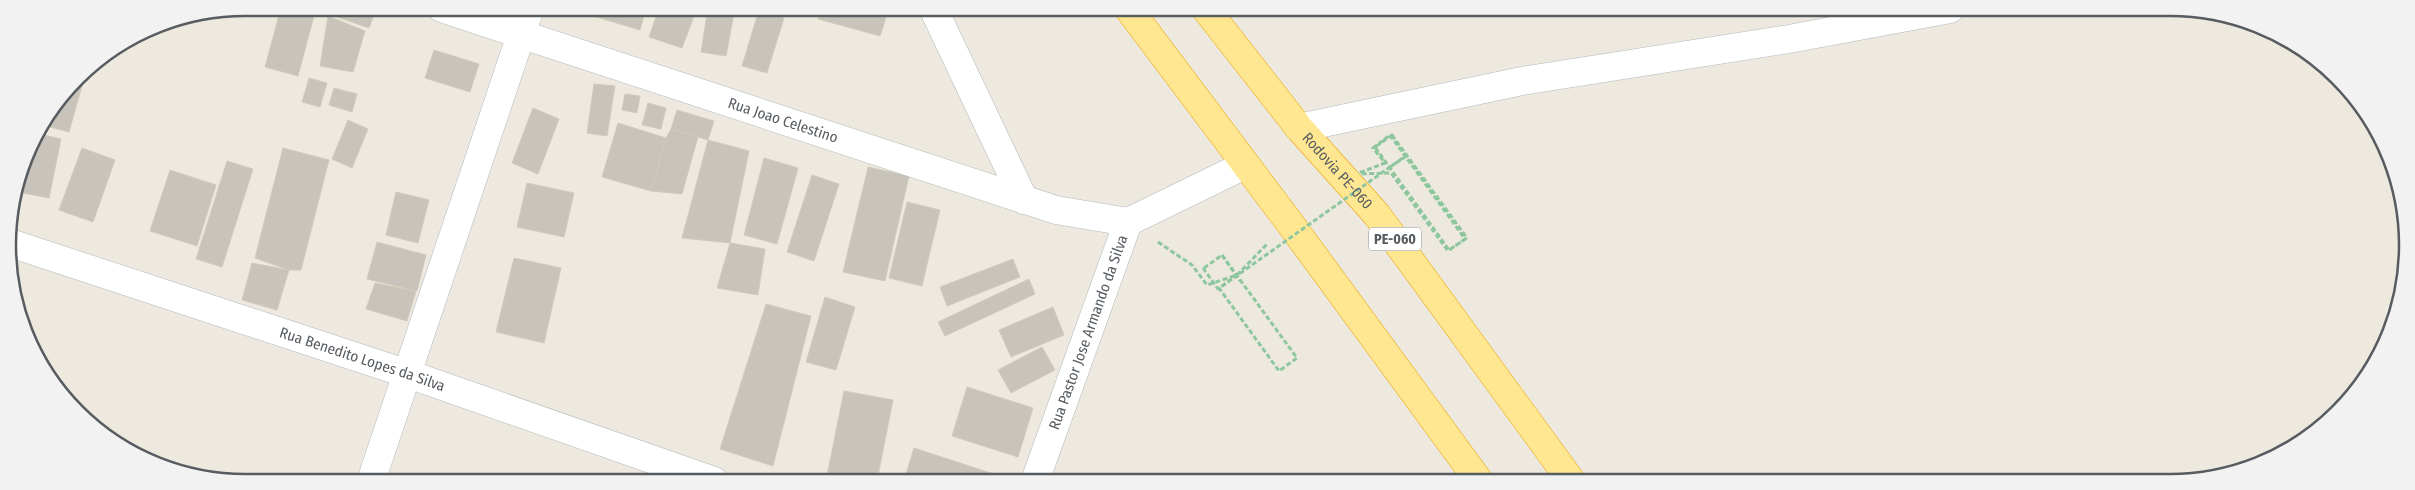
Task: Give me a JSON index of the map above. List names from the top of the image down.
{
  "streets": {
    "highway": ["Rodovia PE-060", "PE-060"],
    "street": ["Rua Joao Celestino", "Rua Pastor Jose Armando da Silva", "Rua Benedito Lopes da Silva"]
  },
  "crossings": [
    ["Rua Joao Celestino", "Rua Pastor Jose Armando da Silva"]
  ]
}
